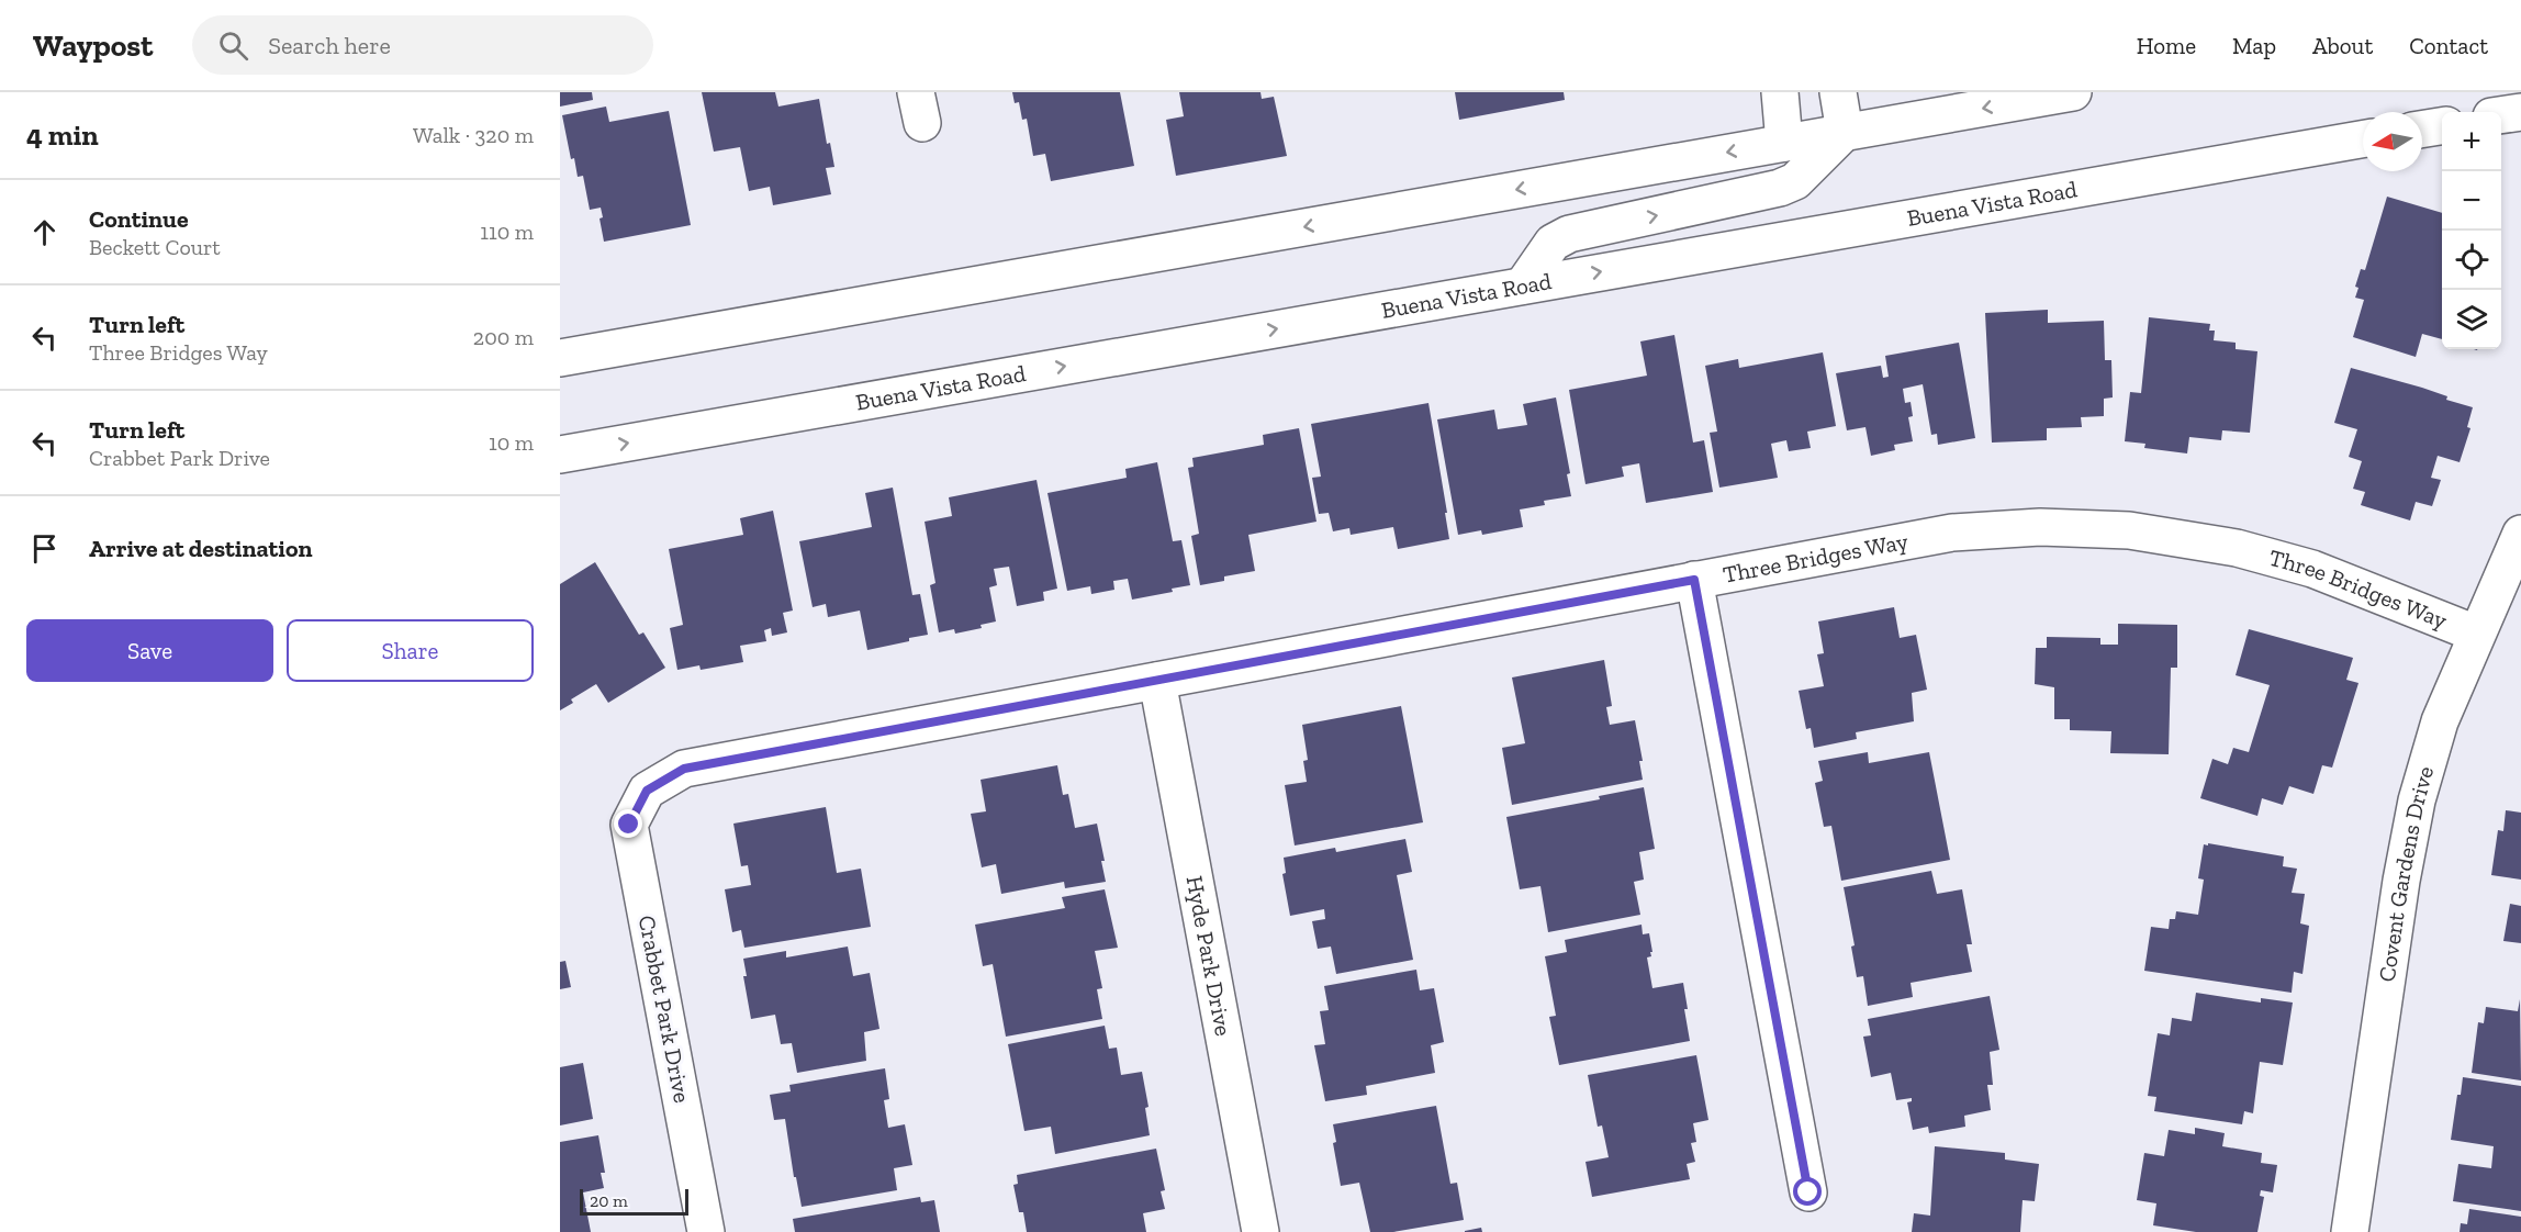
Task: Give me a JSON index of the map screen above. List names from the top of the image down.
{
  "streets": {
    "street": [
      "Buena Vista Road",
      "Three Bridges Way",
      "Covent Gardens Drive",
      "Hyde Park Drive",
      "Crabbet Park Drive"
    ]
  },
  "crossings": [
    ["Three Bridges Way", "Covent Gardens Drive"],
    ["Three Bridges Way", "Hyde Park Drive"],
    ["Three Bridges Way", "Crabbet Park Drive"]
  ],
  "scale_bar": "20 m",
  "north": "left",
  "page": {
    "header": "Waypost",
    "search": "Search here",
    "nav": [
      "Home",
      "Map",
      "About",
      "Contact"
    ],
    "heading": ["4 min", "Walk · 320 m"],
    "map_buttons": ["+", "−"],
    "list": [
      ["Continue", "Beckett Court", "110 m"],
      ["Turn left", "Three Bridges Way", "200 m"],
      ["Turn left", "Crabbet Park Drive", "10 m"],
      "Arrive at destination"
    ],
    "buttons": ["Save", "Share"],
    "scale": "20 m"
  }
}
